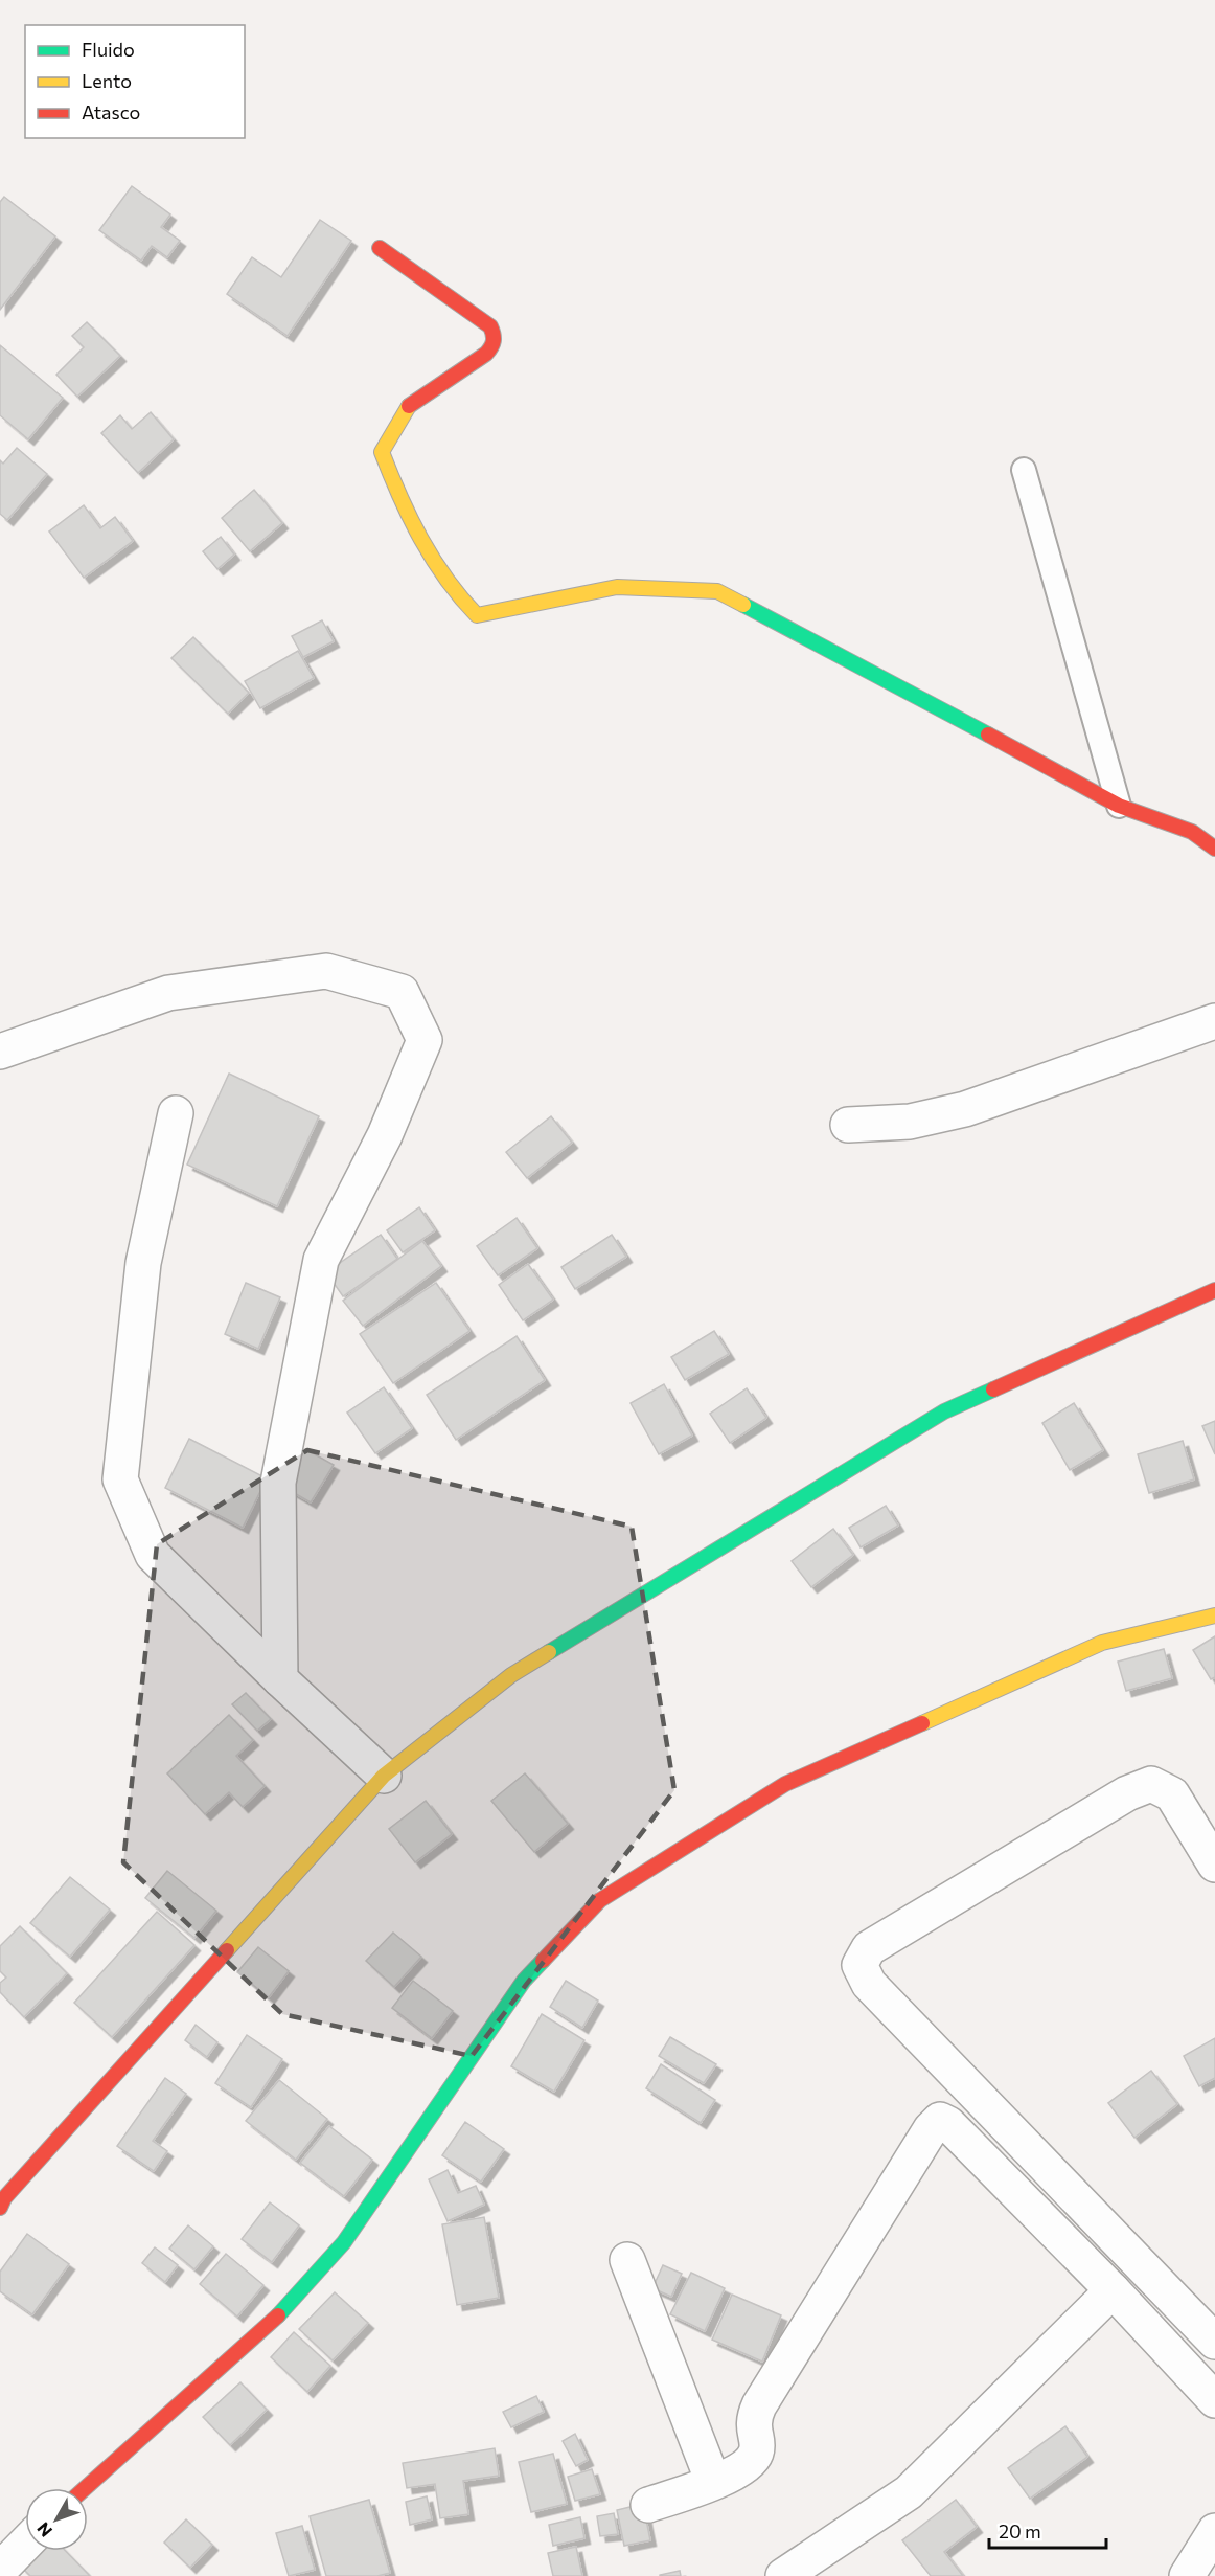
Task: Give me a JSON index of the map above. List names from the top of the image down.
{
  "legend": ["Fluido", "Lento", "Atasco"],
  "scale_bar": "20 m",
  "north": "bottom left"
}
